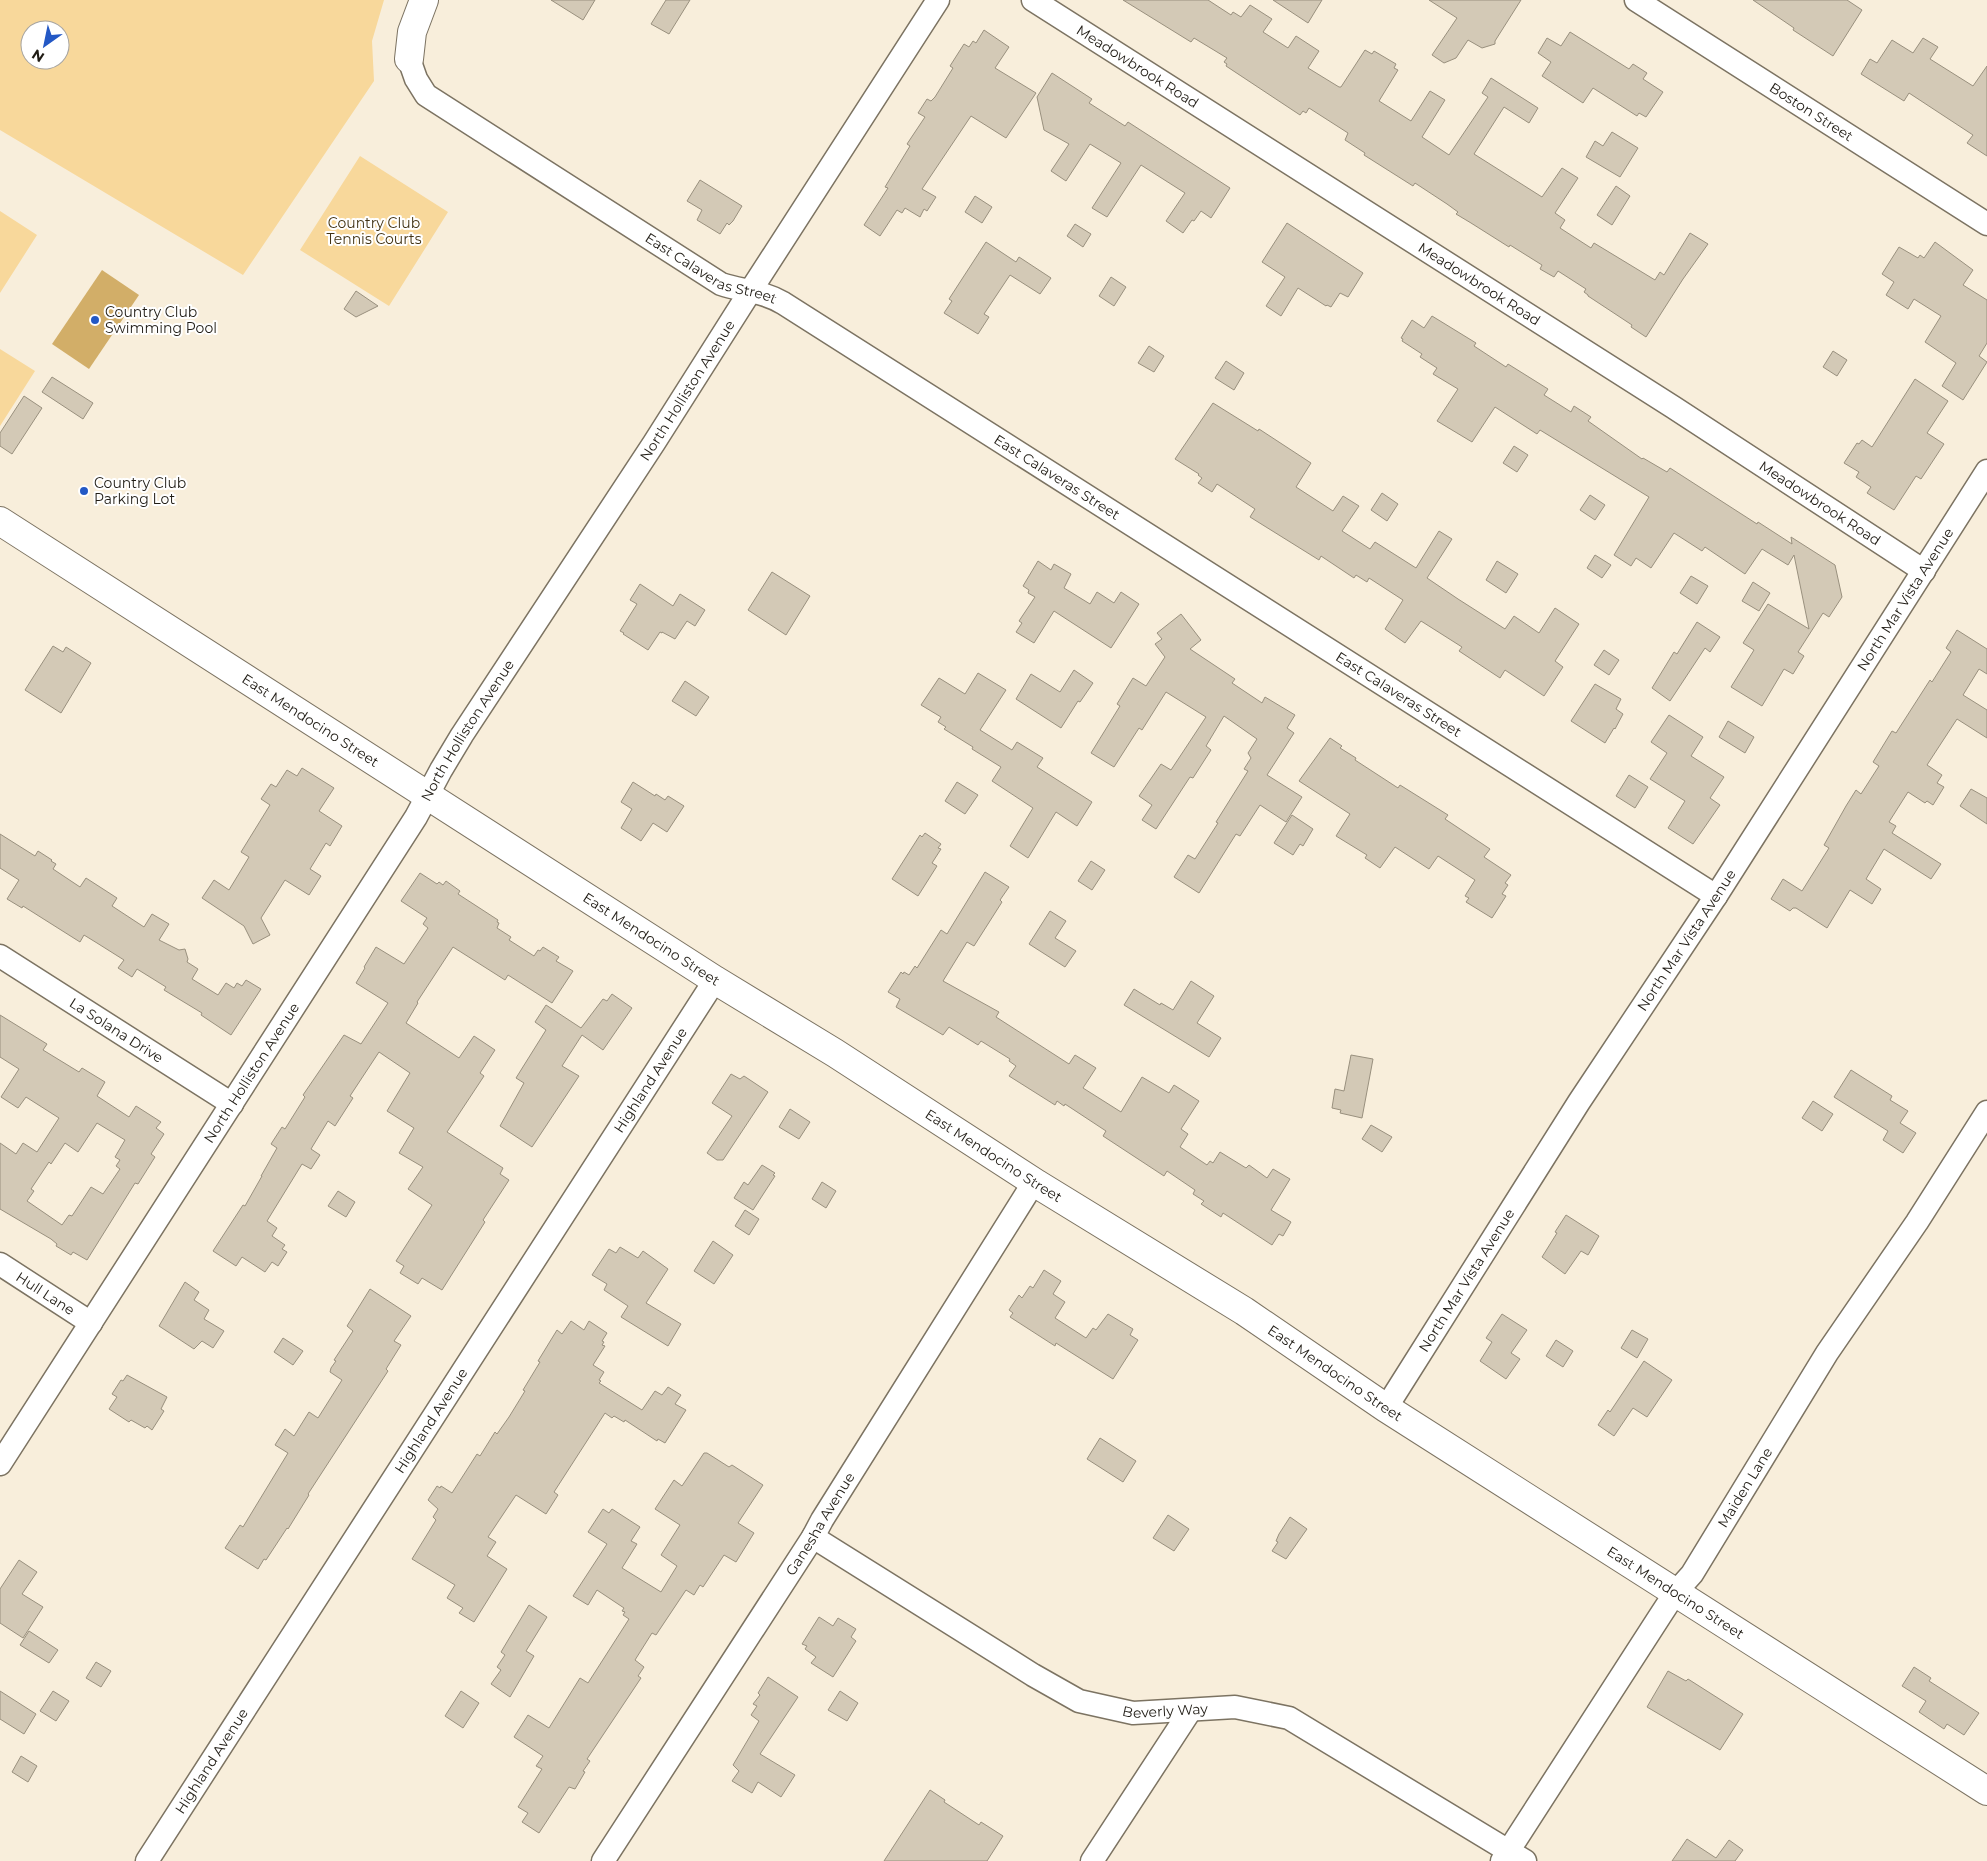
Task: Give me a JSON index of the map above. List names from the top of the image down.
{
  "streets": {
    "street": [
      "Meadowbrook Road",
      "Boston Street",
      "East Calaveras Street",
      "North Holliston Avenue",
      "North Mar Vista Avenue",
      "East Mendocino Street",
      "La Solana Drive",
      "Highland Avenue",
      "Hull Lane",
      "Maiden Lane",
      "Ganesha Avenue",
      "Beverly Way"
    ]
  },
  "crossings": [
    ["Meadowbrook Road", "North Mar Vista Avenue"],
    ["East Calaveras Street", "North Holliston Avenue"],
    ["East Calaveras Street", "North Mar Vista Avenue"],
    ["North Holliston Avenue", "East Mendocino Street"],
    ["North Holliston Avenue", "La Solana Drive"],
    ["North Holliston Avenue", "Hull Lane"],
    ["North Mar Vista Avenue", "East Mendocino Street"],
    ["East Mendocino Street", "Highland Avenue"],
    ["East Mendocino Street", "Maiden Lane"],
    ["East Mendocino Street", "Ganesha Avenue"],
    ["Maiden Lane", "Beverly Way"],
    ["Ganesha Avenue", "Beverly Way"]
  ],
  "parks": ["Country Club Tennis Courts"],
  "places": ["Country Club Swimming Pool", "Country Club Parking Lot"],
  "north": "bottom left"
}
